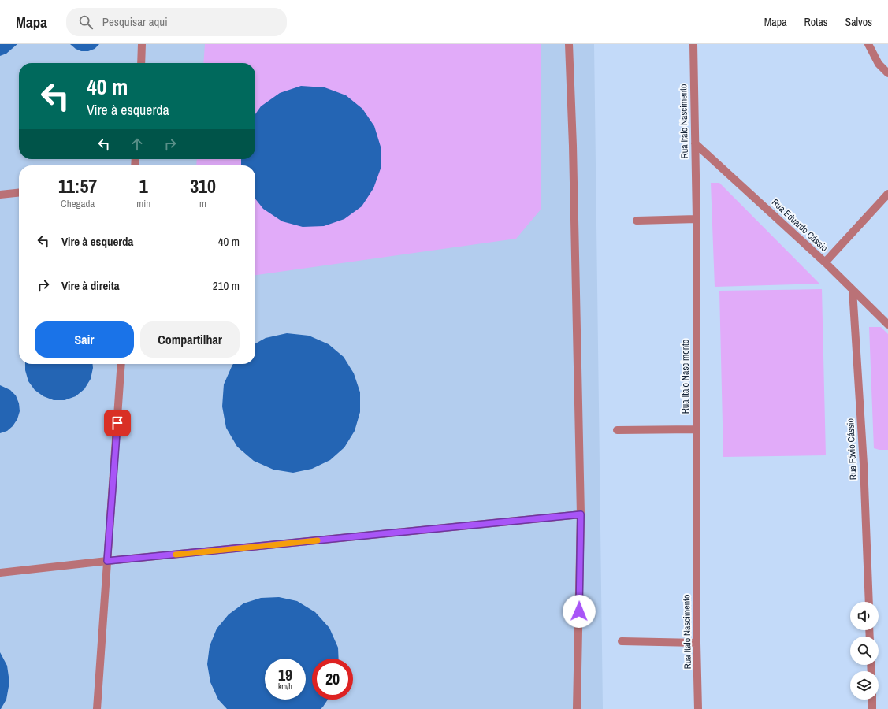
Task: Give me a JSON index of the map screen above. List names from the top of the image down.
{
  "streets": {
    "street": ["Rua Italo Nascimento", "Rua Eduardo Cássio", "Rua Fávio Cássio"]
  },
  "crossings": [
    ["Rua Italo Nascimento", "Rua Eduardo Cássio"],
    ["Rua Eduardo Cássio", "Rua Fávio Cássio"]
  ],
  "page": {
    "header": "Mapa",
    "search": "Pesquisar aqui",
    "nav": ["Mapa", "Rotas", "Salvos"],
    "turn": ["40 m", "Vire à esquerda"],
    "eta": [
      "11:57",
      "Chegada",
      "1",
      "min",
      "310",
      "m"
    ],
    "list": [
      {
        "name": "Vire à esquerda",
        "value": "40 m"
      },
      {
        "name": "Vire à direita",
        "value": "210 m"
      }
    ],
    "buttons": ["Sair", "Compartilhar"],
    "speed": "19 km/h",
    "limit": "20"
  }
}
